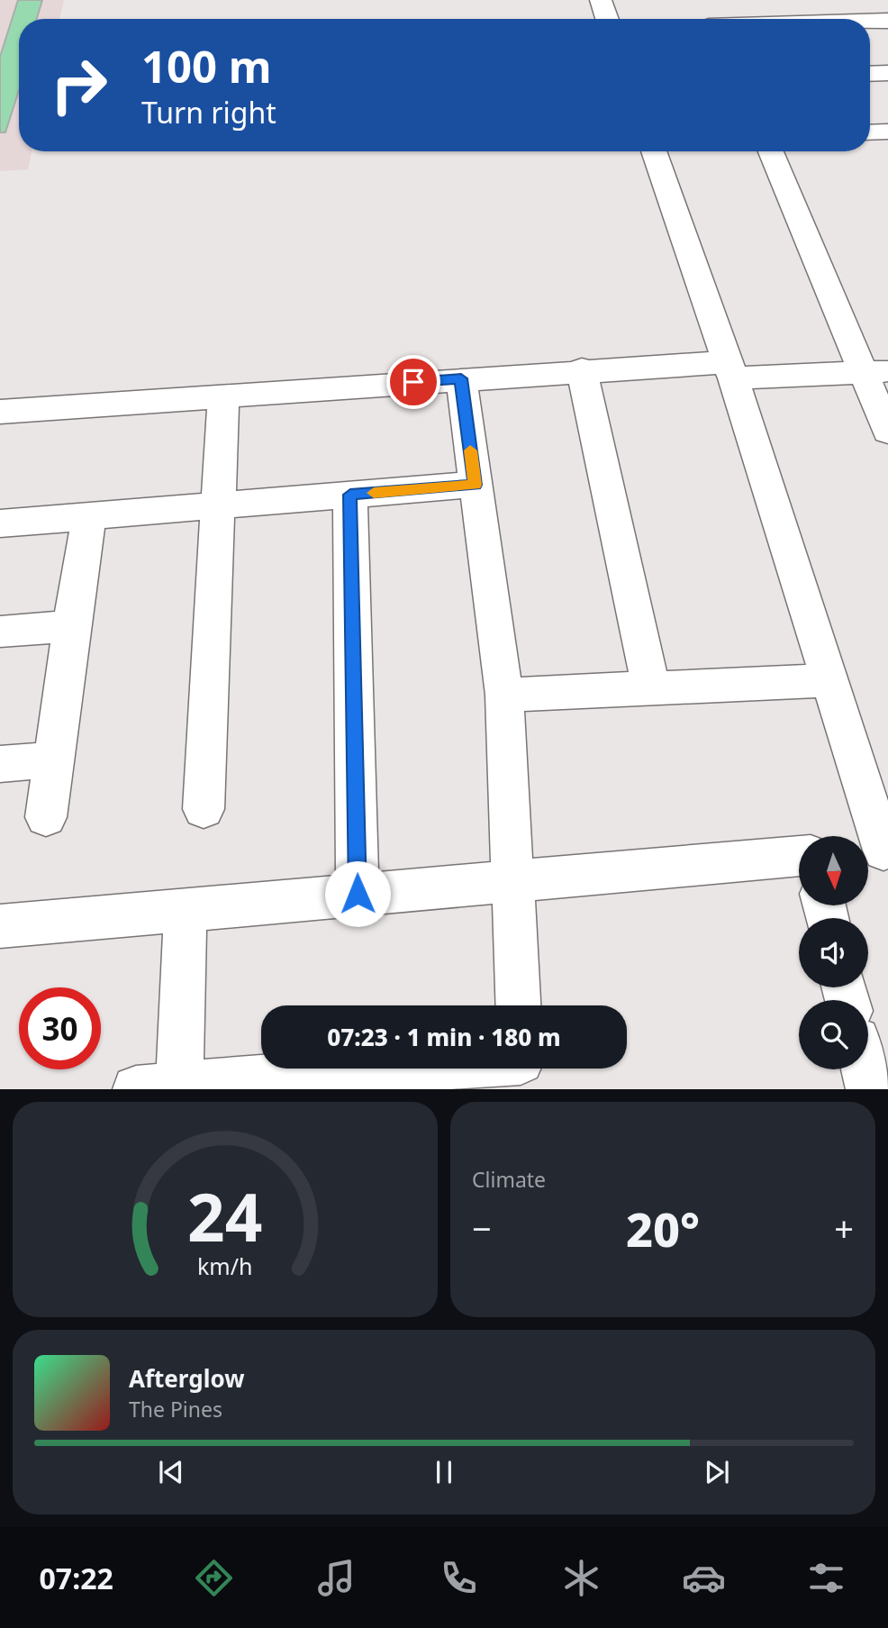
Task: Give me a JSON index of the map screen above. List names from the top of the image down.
{
  "north": "bottom",
  "page": {
    "turn": ["100 m", "Turn right"],
    "limit": "30",
    "trip": "07:23 · 1 min · 180 m",
    "tile": "Climate",
    "heat": ["−", "20°", "+"],
    "song": ["Afterglow", "The Pines"],
    "tabs": "07:22",
    "gauge": ["24", "km/h"]
  }
}
